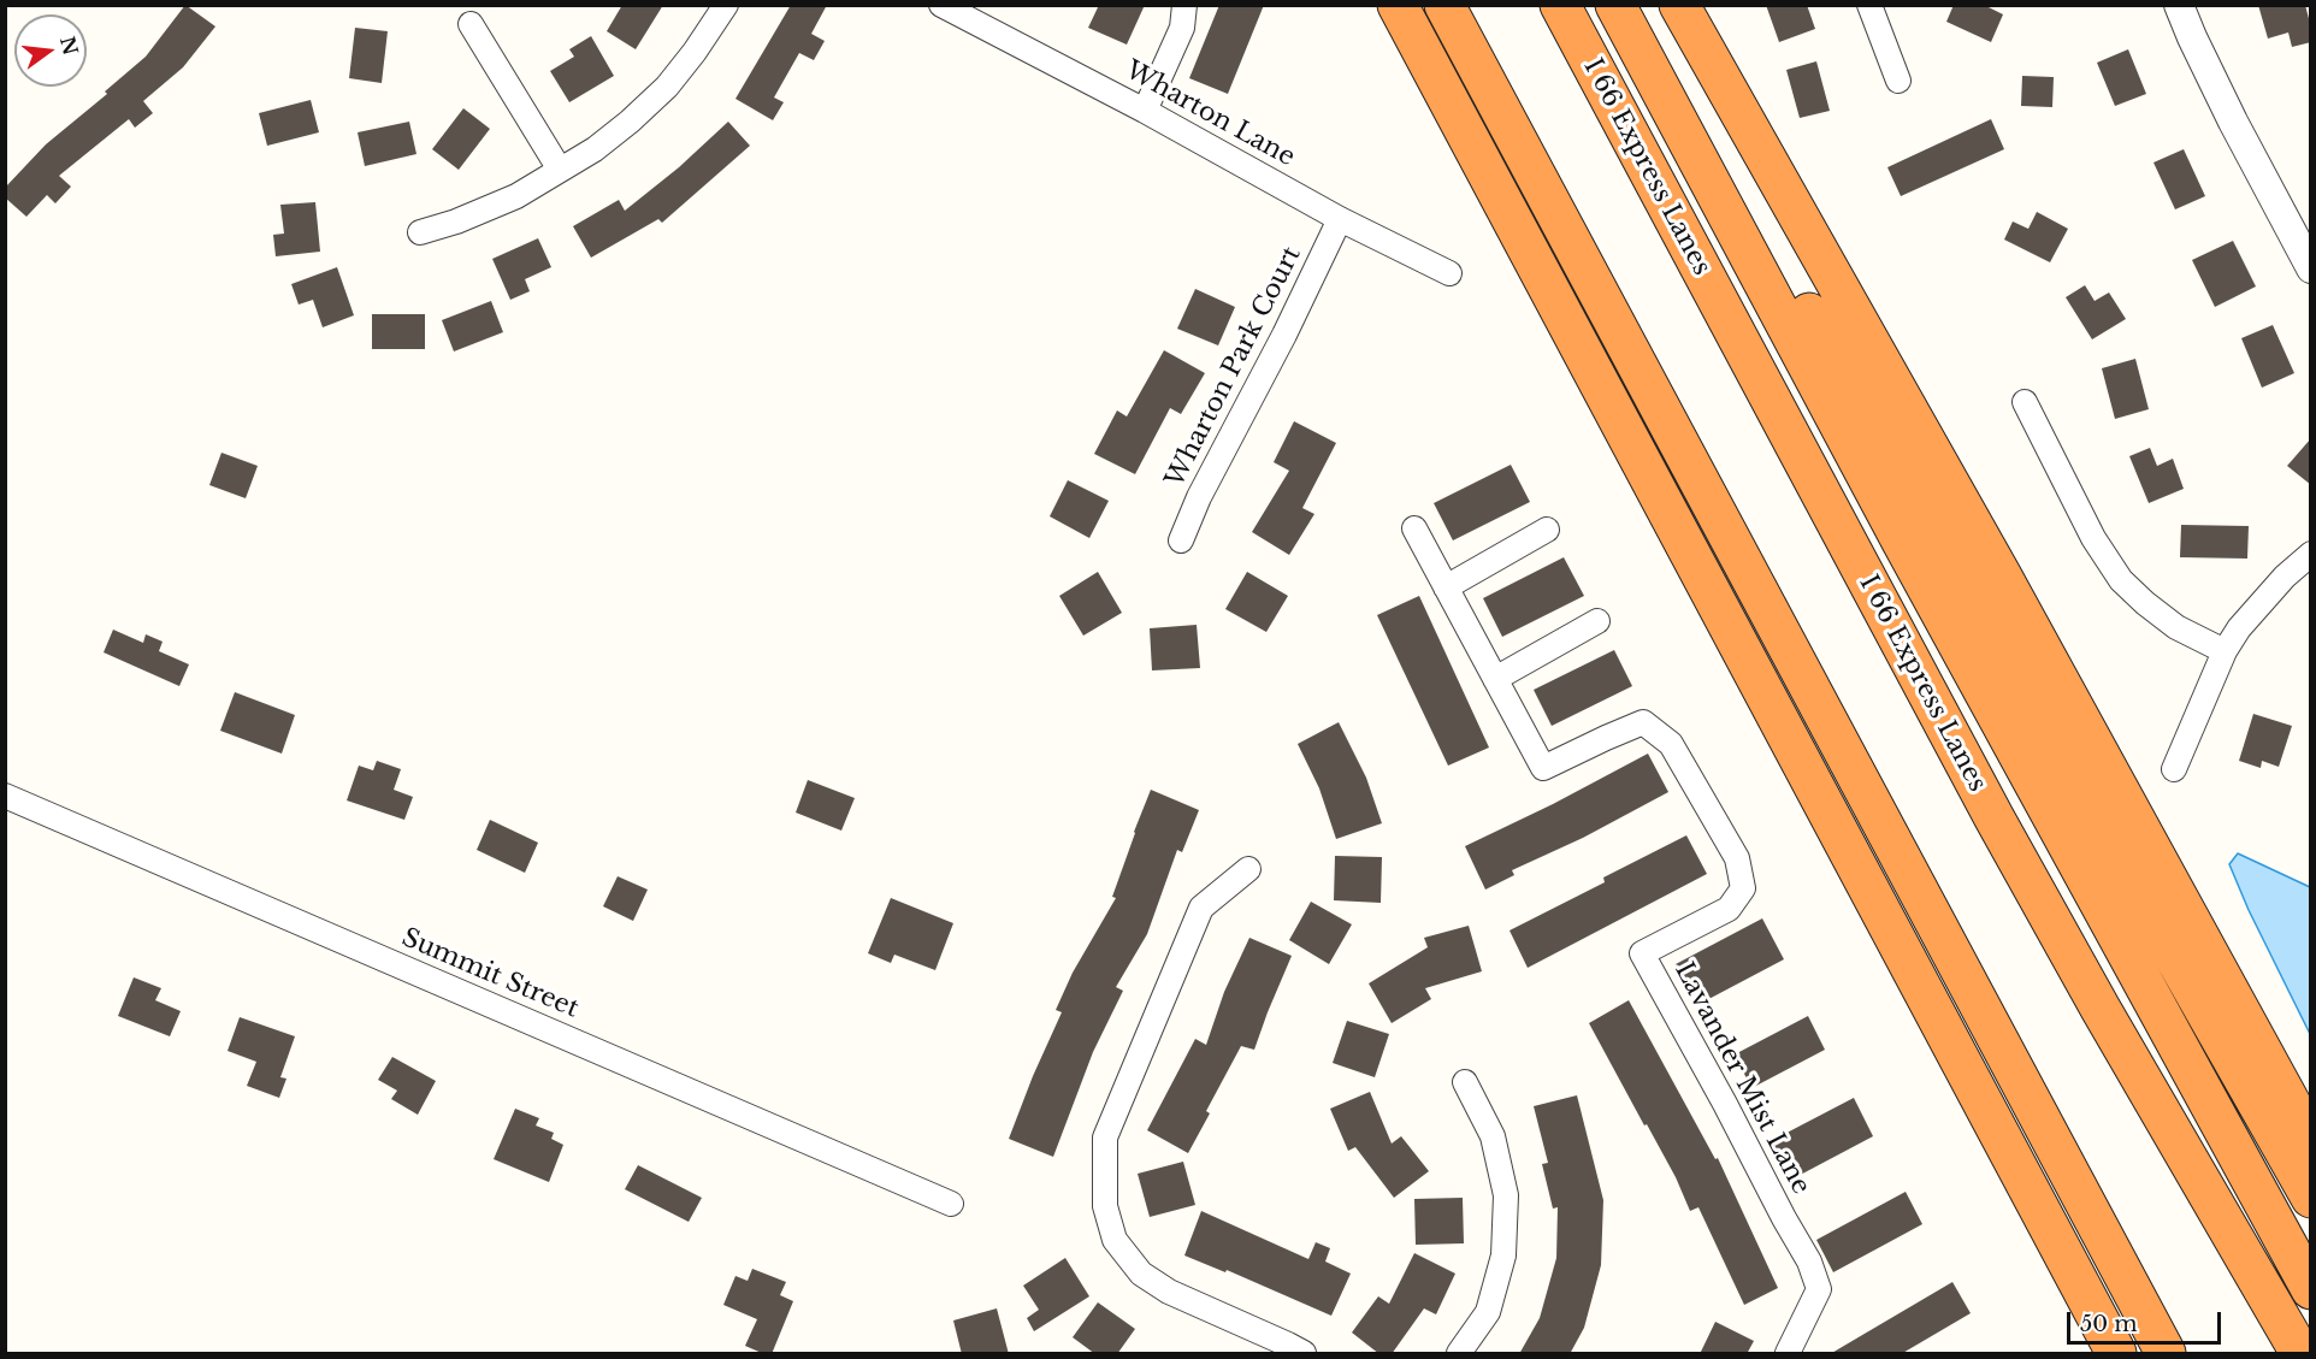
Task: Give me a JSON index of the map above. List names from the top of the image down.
{
  "streets": {
    "highway": ["I 66 Express Lanes"],
    "street": [
      "Wharton Lane",
      "Wharton Park Court",
      "Summit Street",
      "Lavander Mist Lane"
    ]
  },
  "crossings": [
    ["Wharton Lane", "Wharton Park Court"]
  ],
  "scale_bar": "50 m",
  "north": "right"
}
